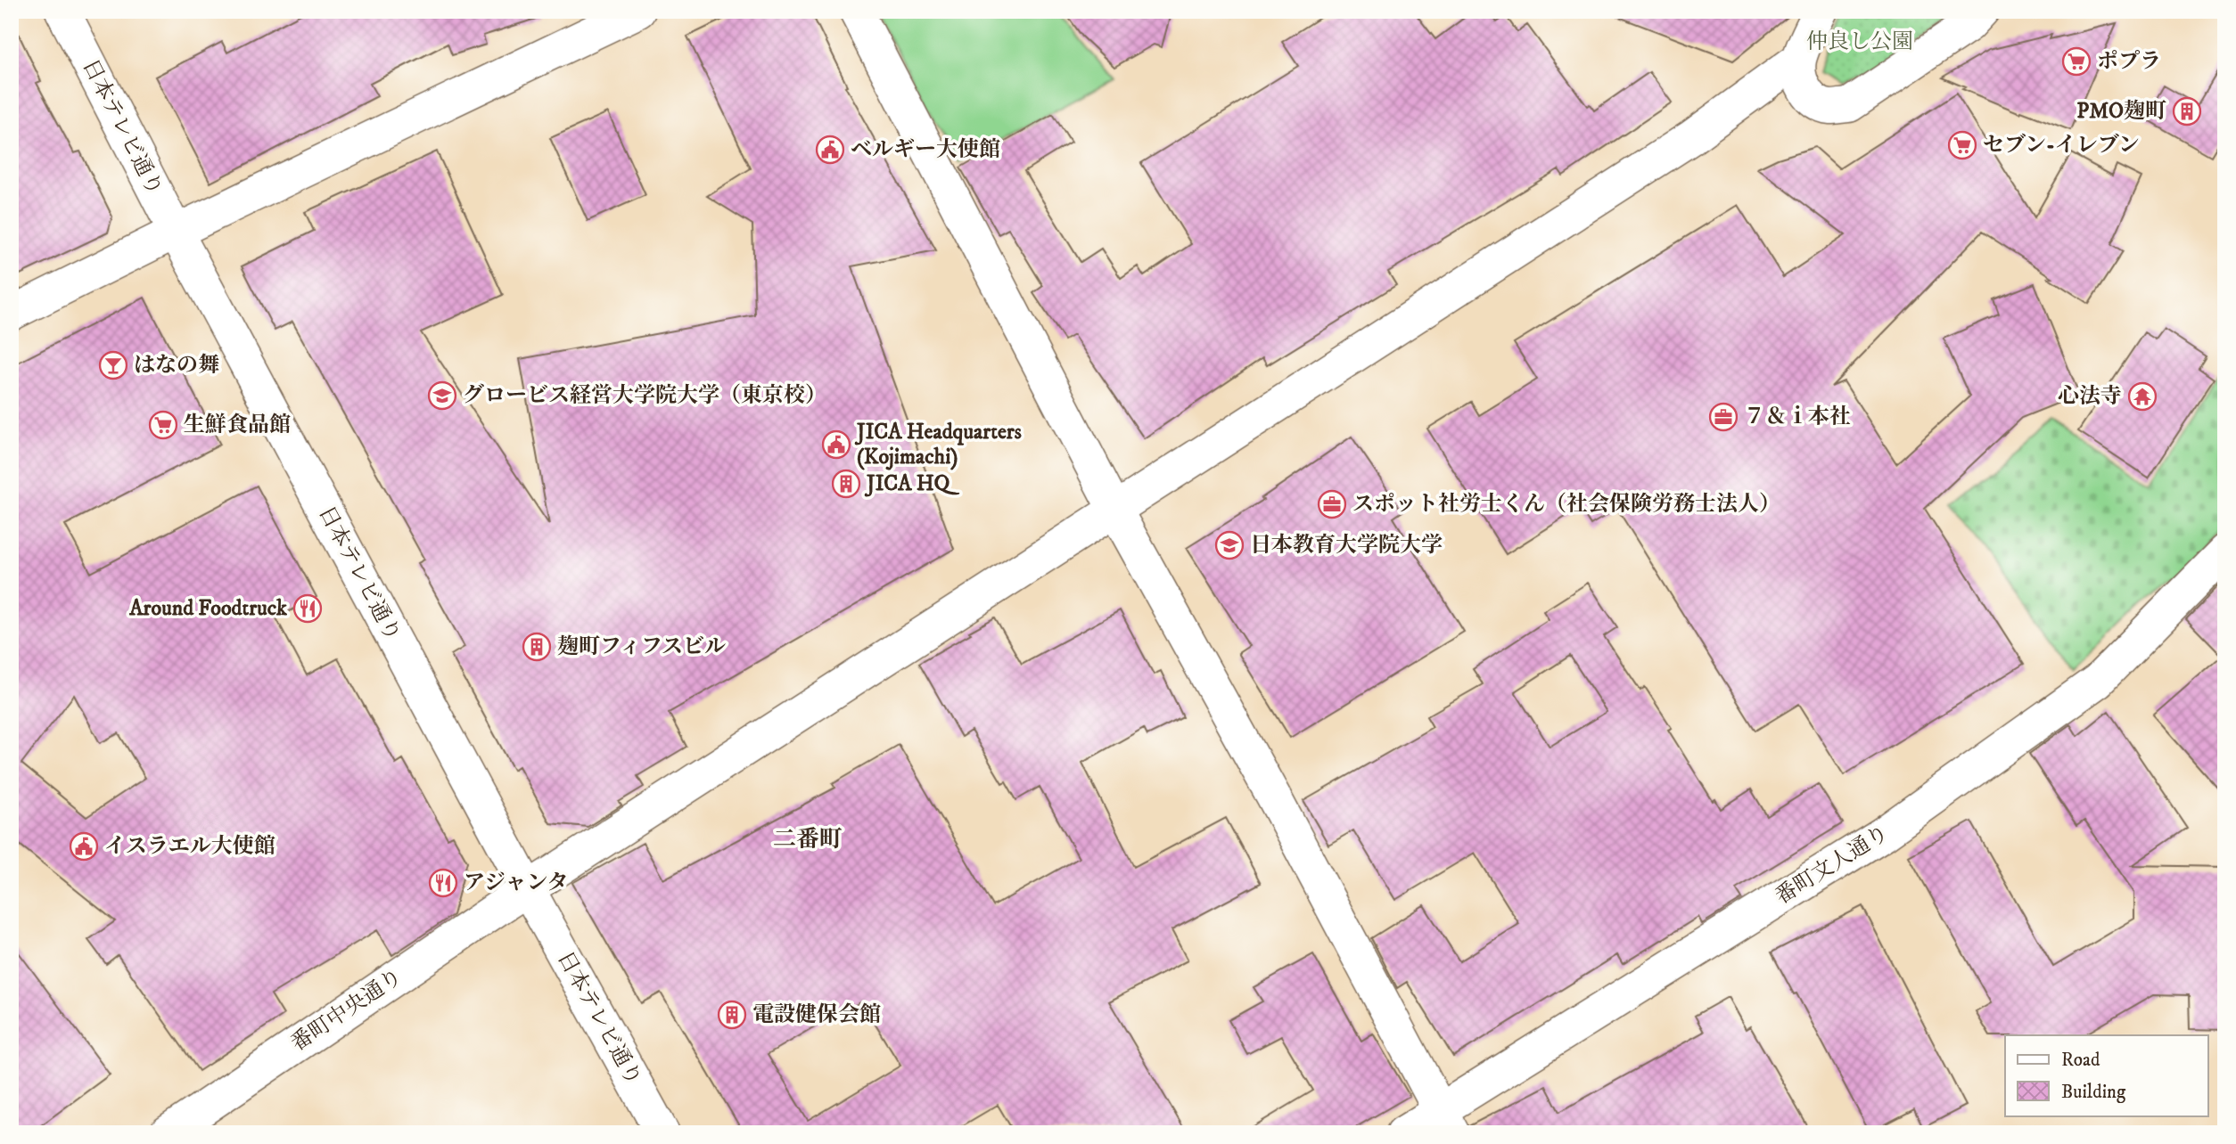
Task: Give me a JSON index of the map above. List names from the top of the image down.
{
  "streets": {
    "street": ["日本テレビ通り", "番町文人通り", "番町中央通り"]
  },
  "crossings": [
    ["日本テレビ通り", "番町中央通り"]
  ],
  "districts": ["二番町"],
  "parks": ["仲良し公園"],
  "places": {
    "supermarket": ["ポプラ", "セブン-イレブン", "生鮮食品館"],
    "building": [
      "PMO麹町",
      "JICA HQ",
      "麹町フィフスビル",
      "電設健保会館"
    ],
    "public building": ["ベルギー大使館", "JICA Headquarters (Kojimachi)", "イスラエル大使館"],
    "bar": ["はなの舞"],
    "school or university": ["グロービス経営大学院大学（東京校）", "日本教育大学院大学"],
    "temple": ["心法寺"],
    "office": ["７＆ｉ本社", "スポット社労士くん（社会保険労務士法人）"],
    "restaurant": ["Around Foodtruck", "アジャンタ"]
  },
  "legend": ["Road", "Building"]
}
